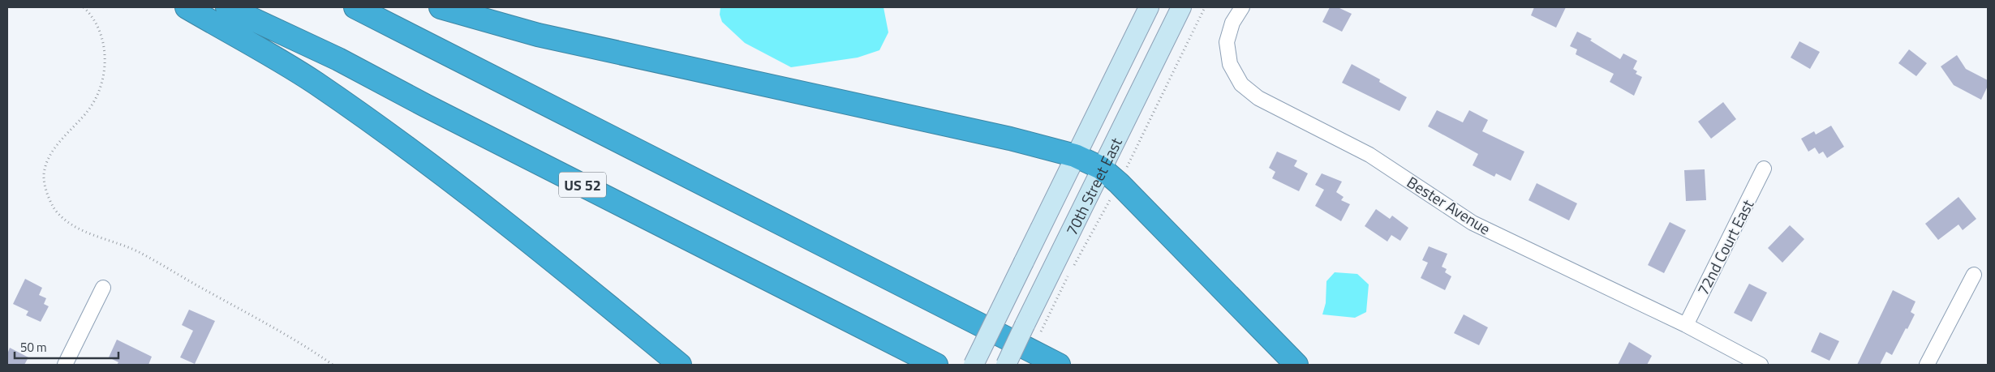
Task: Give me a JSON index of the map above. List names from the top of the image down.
{
  "streets": {
    "highway": ["US 52"],
    "main road": ["70th Street East"],
    "street": ["Bester Avenue", "72nd Court East"]
  },
  "crossings": [
    ["Bester Avenue", "72nd Court East"]
  ],
  "scale_bar": "50 m"
}
